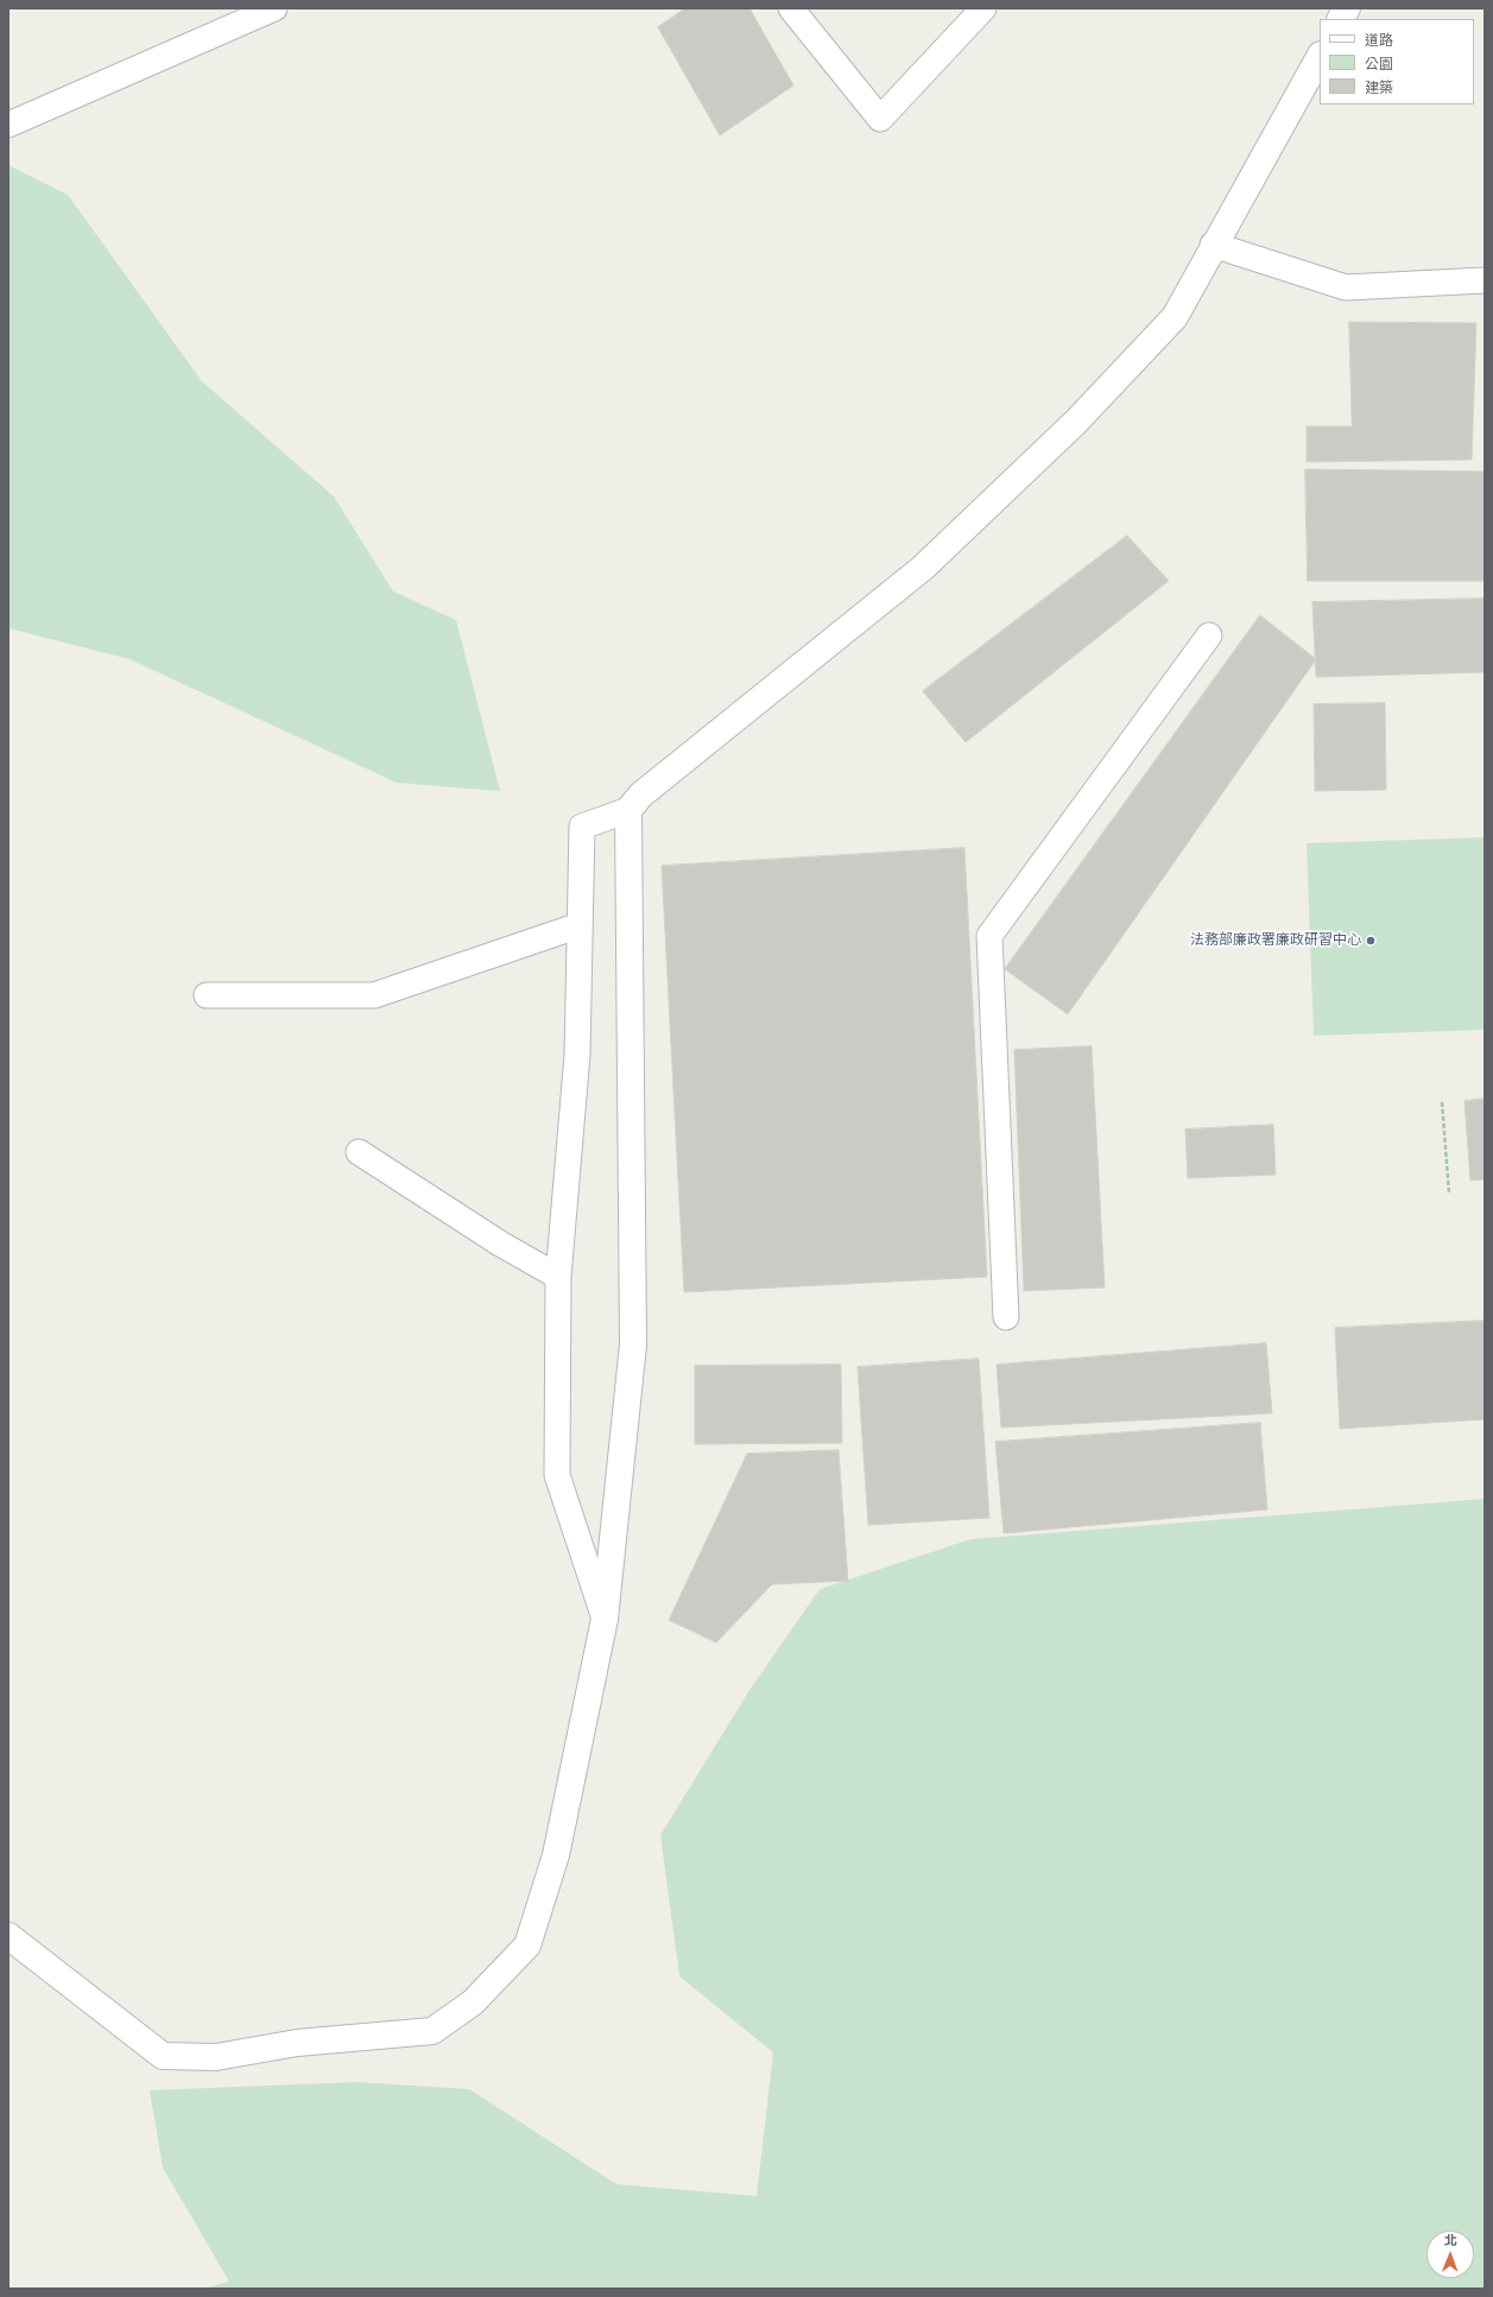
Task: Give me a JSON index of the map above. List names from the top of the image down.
{
  "places": ["法務部廉政署廉政研習中心"],
  "legend": ["道路", "公園", "建築"],
  "north": "top"
}
